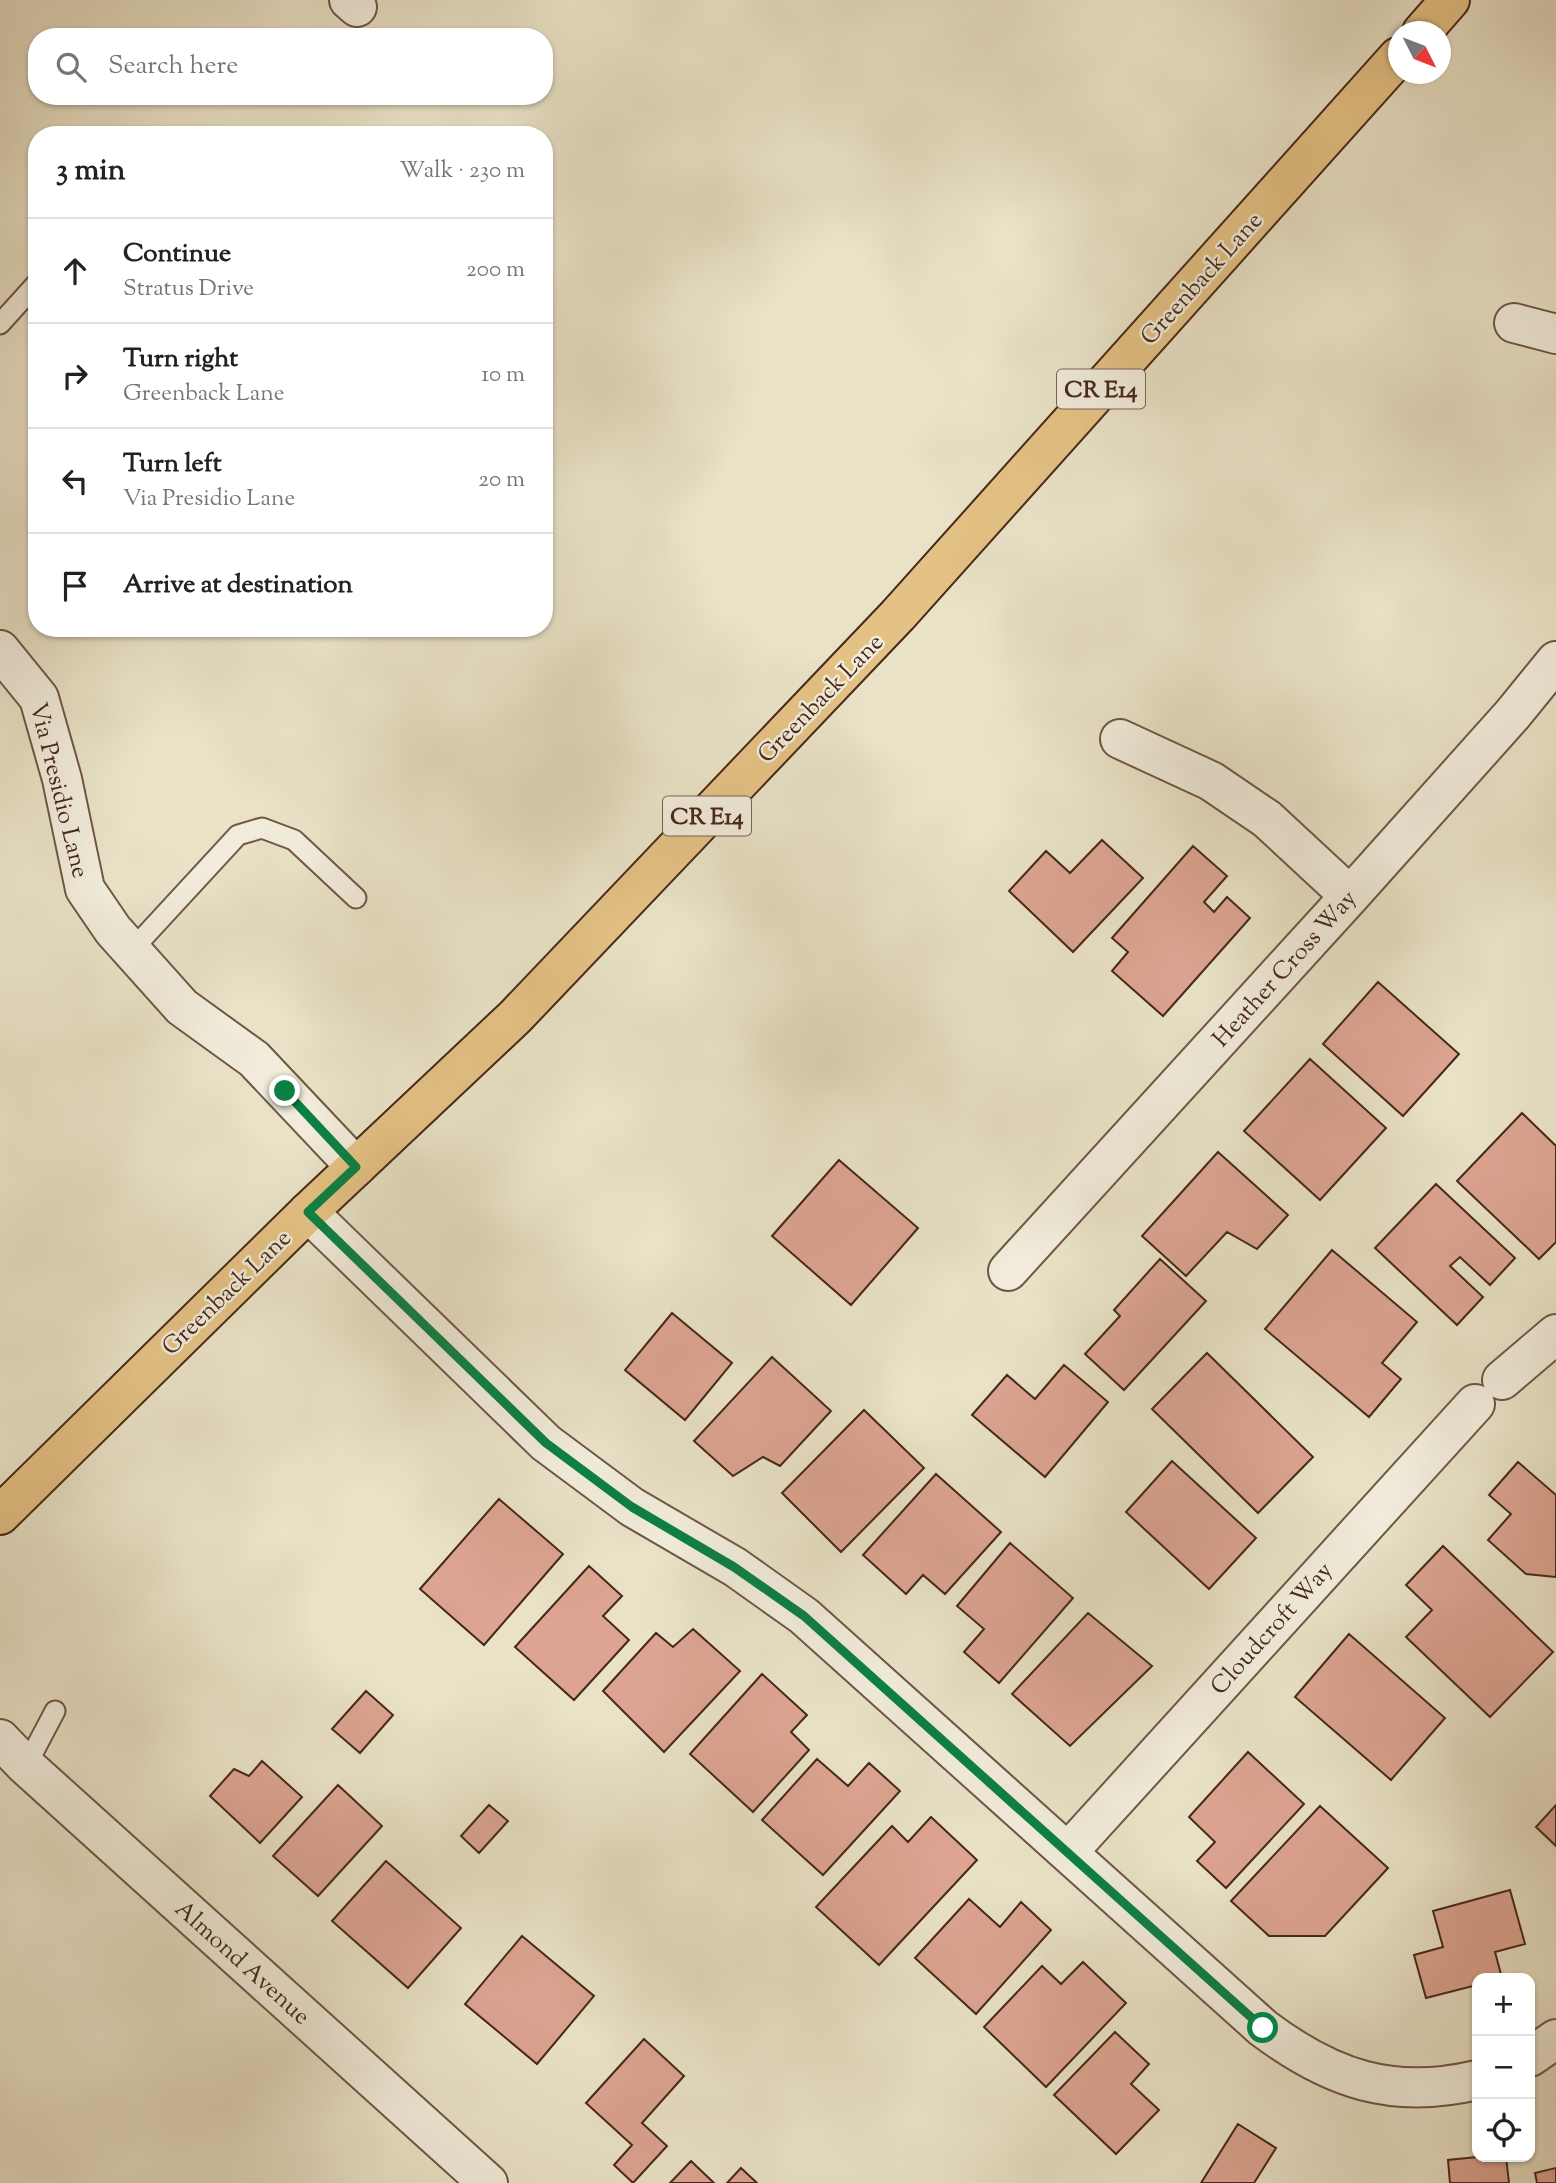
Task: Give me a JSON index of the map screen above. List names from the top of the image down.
{
  "streets": {
    "main road": ["Greenback Lane", "CR E14"],
    "street": [
      "Via Presidio Lane",
      "Heather Cross Way",
      "Cloudcroft Way",
      "Almond Avenue"
    ]
  },
  "crossings": [
    ["Greenback Lane", "Via Presidio Lane"]
  ],
  "north": "bottom right",
  "page": {
    "search": "Search here",
    "heading": ["3 min", "Walk · 230 m"],
    "list": [
      ["Continue", "Stratus Drive", "200 m"],
      ["Turn right", "Greenback Lane", "10 m"],
      ["Turn left", "Via Presidio Lane", "20 m"],
      "Arrive at destination"
    ],
    "map_buttons": ["+", "−"]
  }
}
